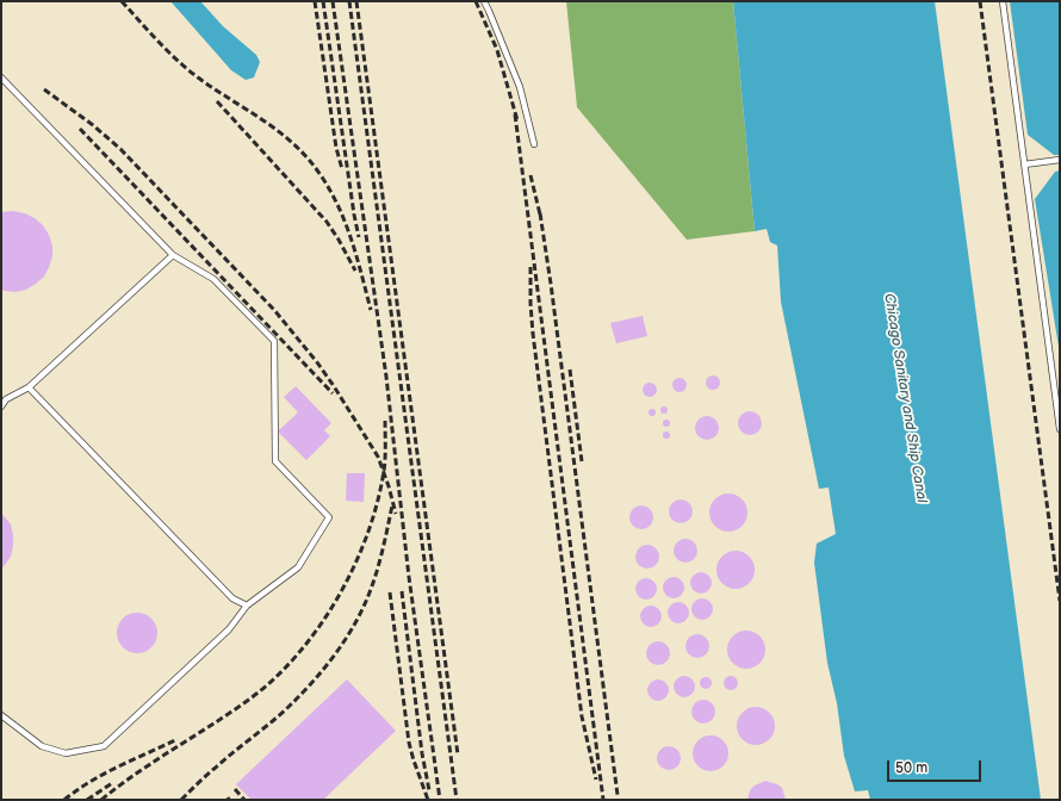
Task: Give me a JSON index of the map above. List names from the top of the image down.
{
  "water": ["Chicago Sanitary and Ship Canal"],
  "scale_bar": "50 m"
}
